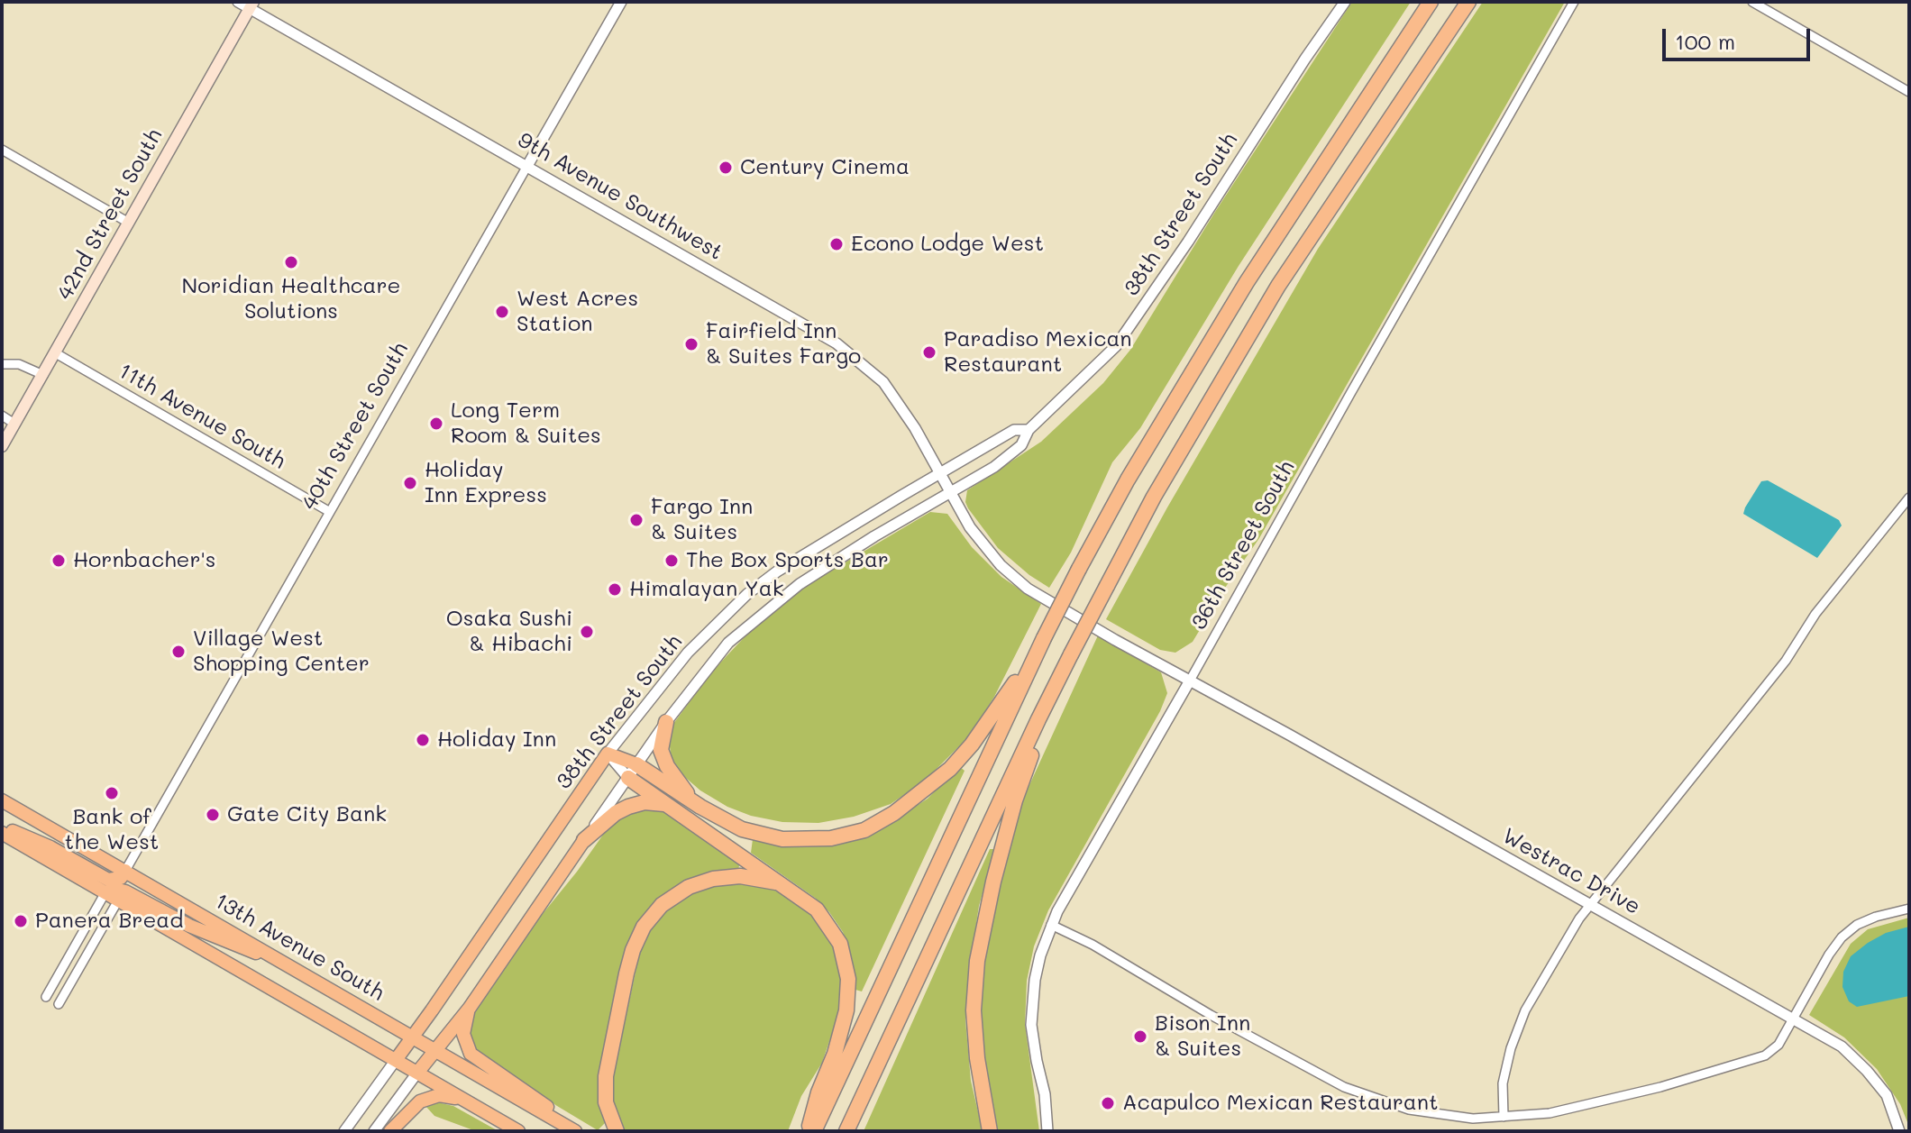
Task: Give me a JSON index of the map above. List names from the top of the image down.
{
  "streets": {
    "main road": ["42nd Street South", "38th Street South", "13th Avenue South"],
    "street": [
      "9th Avenue Southwest",
      "11th Avenue South",
      "40th Street South",
      "36th Street South",
      "Westrac Drive"
    ]
  },
  "crossings": [
    ["9th Avenue Southwest", "42nd Street South"],
    ["9th Avenue Southwest", "38th Street South"],
    ["9th Avenue Southwest", "40th Street South"],
    ["9th Avenue Southwest", "Westrac Drive"],
    ["42nd Street South", "11th Avenue South"],
    ["38th Street South", "Westrac Drive"],
    ["38th Street South", "13th Avenue South"],
    ["11th Avenue South", "40th Street South"],
    ["40th Street South", "13th Avenue South"],
    ["36th Street South", "Westrac Drive"]
  ],
  "places": [
    "Century Cinema",
    "Econo Lodge West",
    "Noridian Healthcare Solutions",
    "West Acres Station",
    "Fairfield Inn & Suites Fargo",
    "Paradiso Mexican Restaurant",
    "Long Term Room & Suites",
    "Holiday Inn Express",
    "Fargo Inn & Suites",
    "Hornbacher's",
    "The Box Sports Bar",
    "Himalayan Yak",
    "Osaka Sushi & Hibachi",
    "Village West Shopping Center",
    "Holiday Inn",
    "Bank of the West",
    "Gate City Bank",
    "Panera Bread",
    "Bison Inn & Suites",
    "Acapulco Mexican Restaurant"
  ],
  "scale_bar": "100 m"
}
